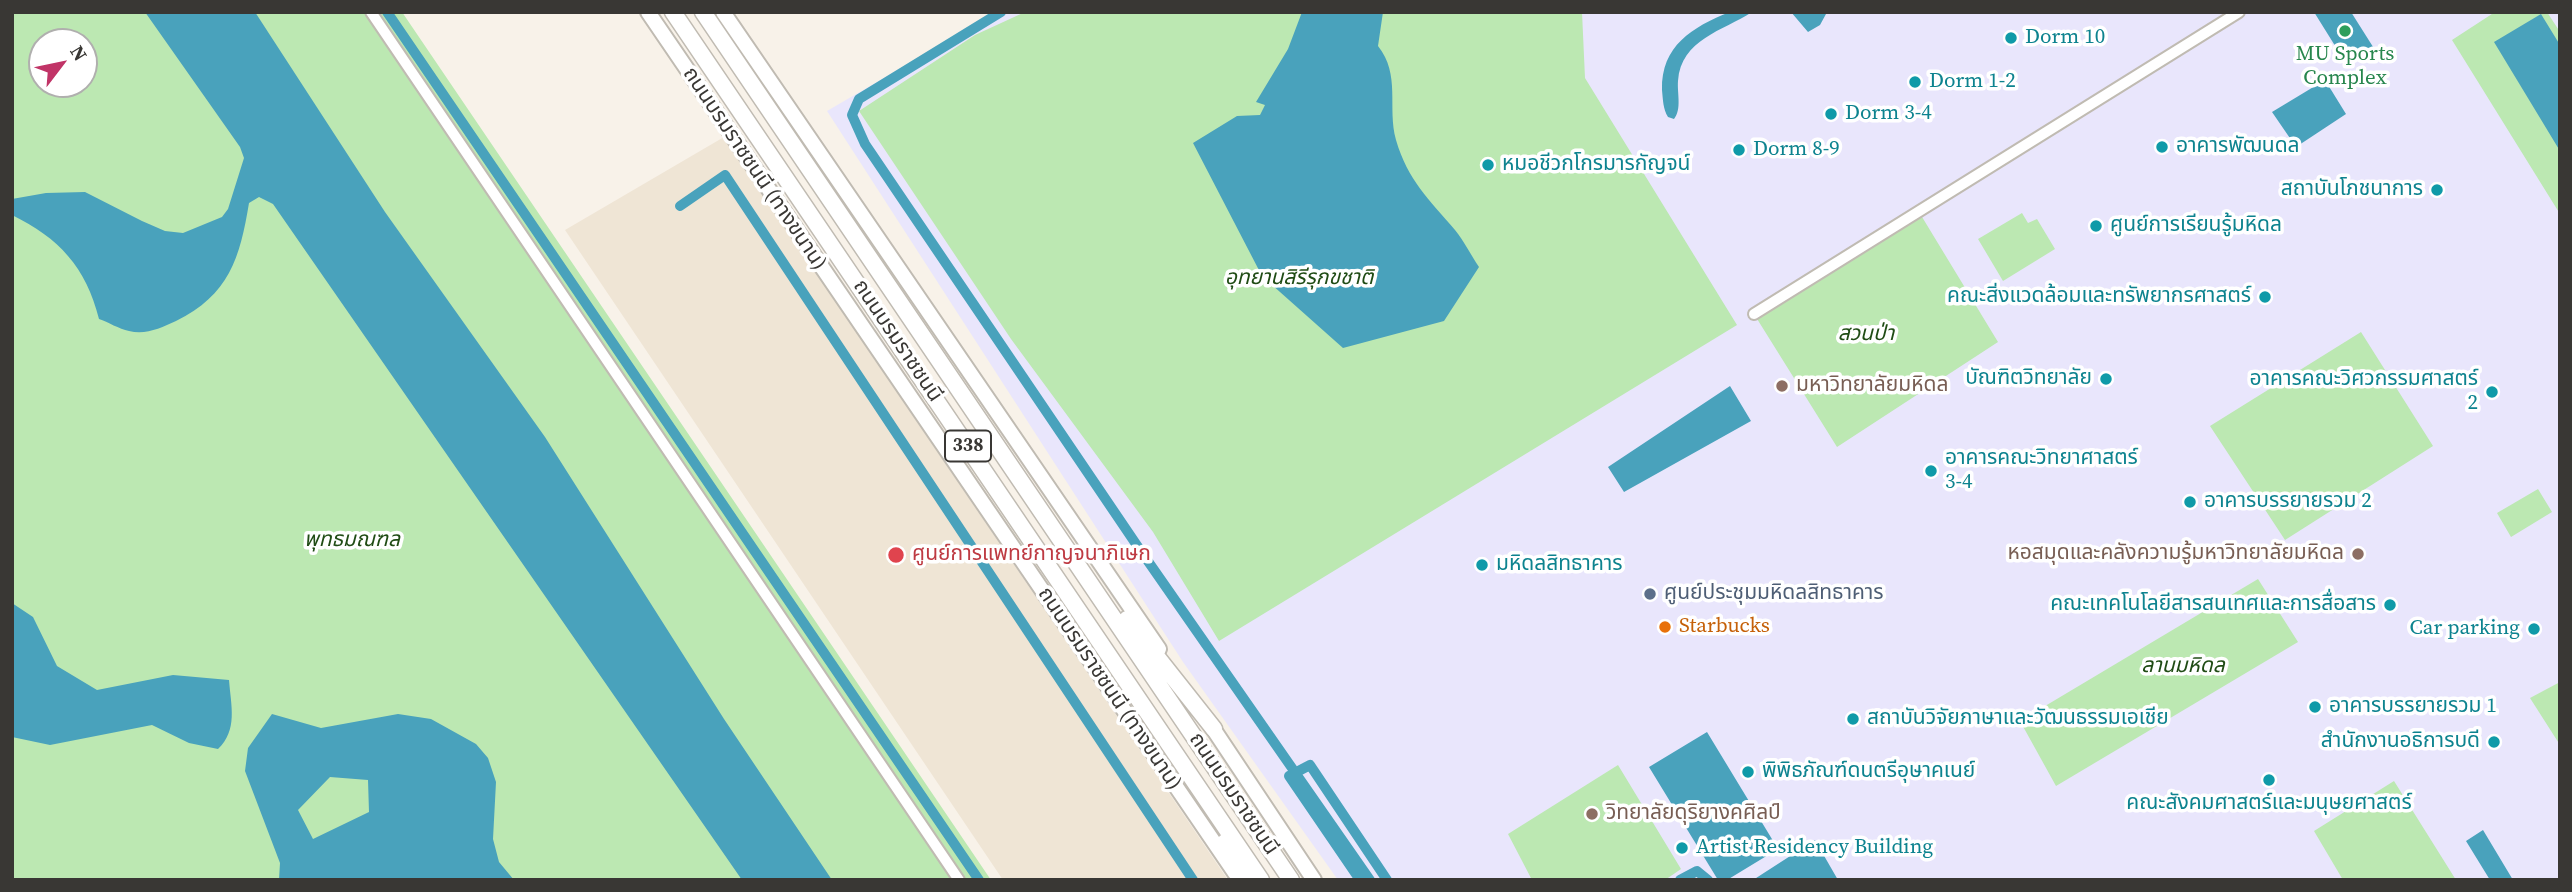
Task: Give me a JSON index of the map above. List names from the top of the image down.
{
  "streets": {
    "highway": ["ถนนบรมราชชนนี", "338"],
    "main road": ["ถนนบรมราชชนนี (ทางขนาน)"]
  },
  "parks": [
    "อุทยานสิรีรุกขชาติ",
    "สวนป่า",
    "พุทธมณฑล",
    "ลานมหิดล"
  ],
  "places": [
    "MU Sports Complex",
    "Dorm 10",
    "Dorm 1-2",
    "Dorm 3-4",
    "อาคารพัฒนดล",
    "Dorm 8-9",
    "หมอชีวกโกรมารกัญจน์",
    "สถาบันโภชนาการ",
    "ศูนย์การเรียนรู้มหิดล",
    "คณะสิ่งแวดล้อมและทรัพยากรศาสตร์",
    "บัณฑิตวิทยาลัย",
    "มหาวิทยาลัยมหิดล",
    "อาคารคณะวิศวกรรมศาสตร์ 2",
    "อาคารคณะวิทยาศาสตร์ 3-4",
    "อาคารบรรยายรวม 2",
    "หอสมุดและคลังความรู้มหาวิทยาลัยมหิดล",
    "ศูนย์การแพทย์กาญจนาภิเษก",
    "มหิดลสิทธาคาร",
    "ศูนย์ประชุมมหิดลสิทธาคาร",
    "คณะเทคโนโลยีสารสนเทศและการสื่อสาร",
    "Starbucks",
    "Car parking",
    "อาคารบรรยายรวม 1",
    "สถาบันวิจัยภาษาและวัฒนธรรมเอเชีย",
    "สำนักงานอธิการบดี",
    "พิพิธภัณฑ์ดนตรีอุษาคเนย์",
    "คณะสังคมศาสตร์และมนุษยศาสตร์",
    "วิทยาลัยดุริยางคศิลป์",
    "Artist Residency Building"
  ],
  "north": "top right"
}
